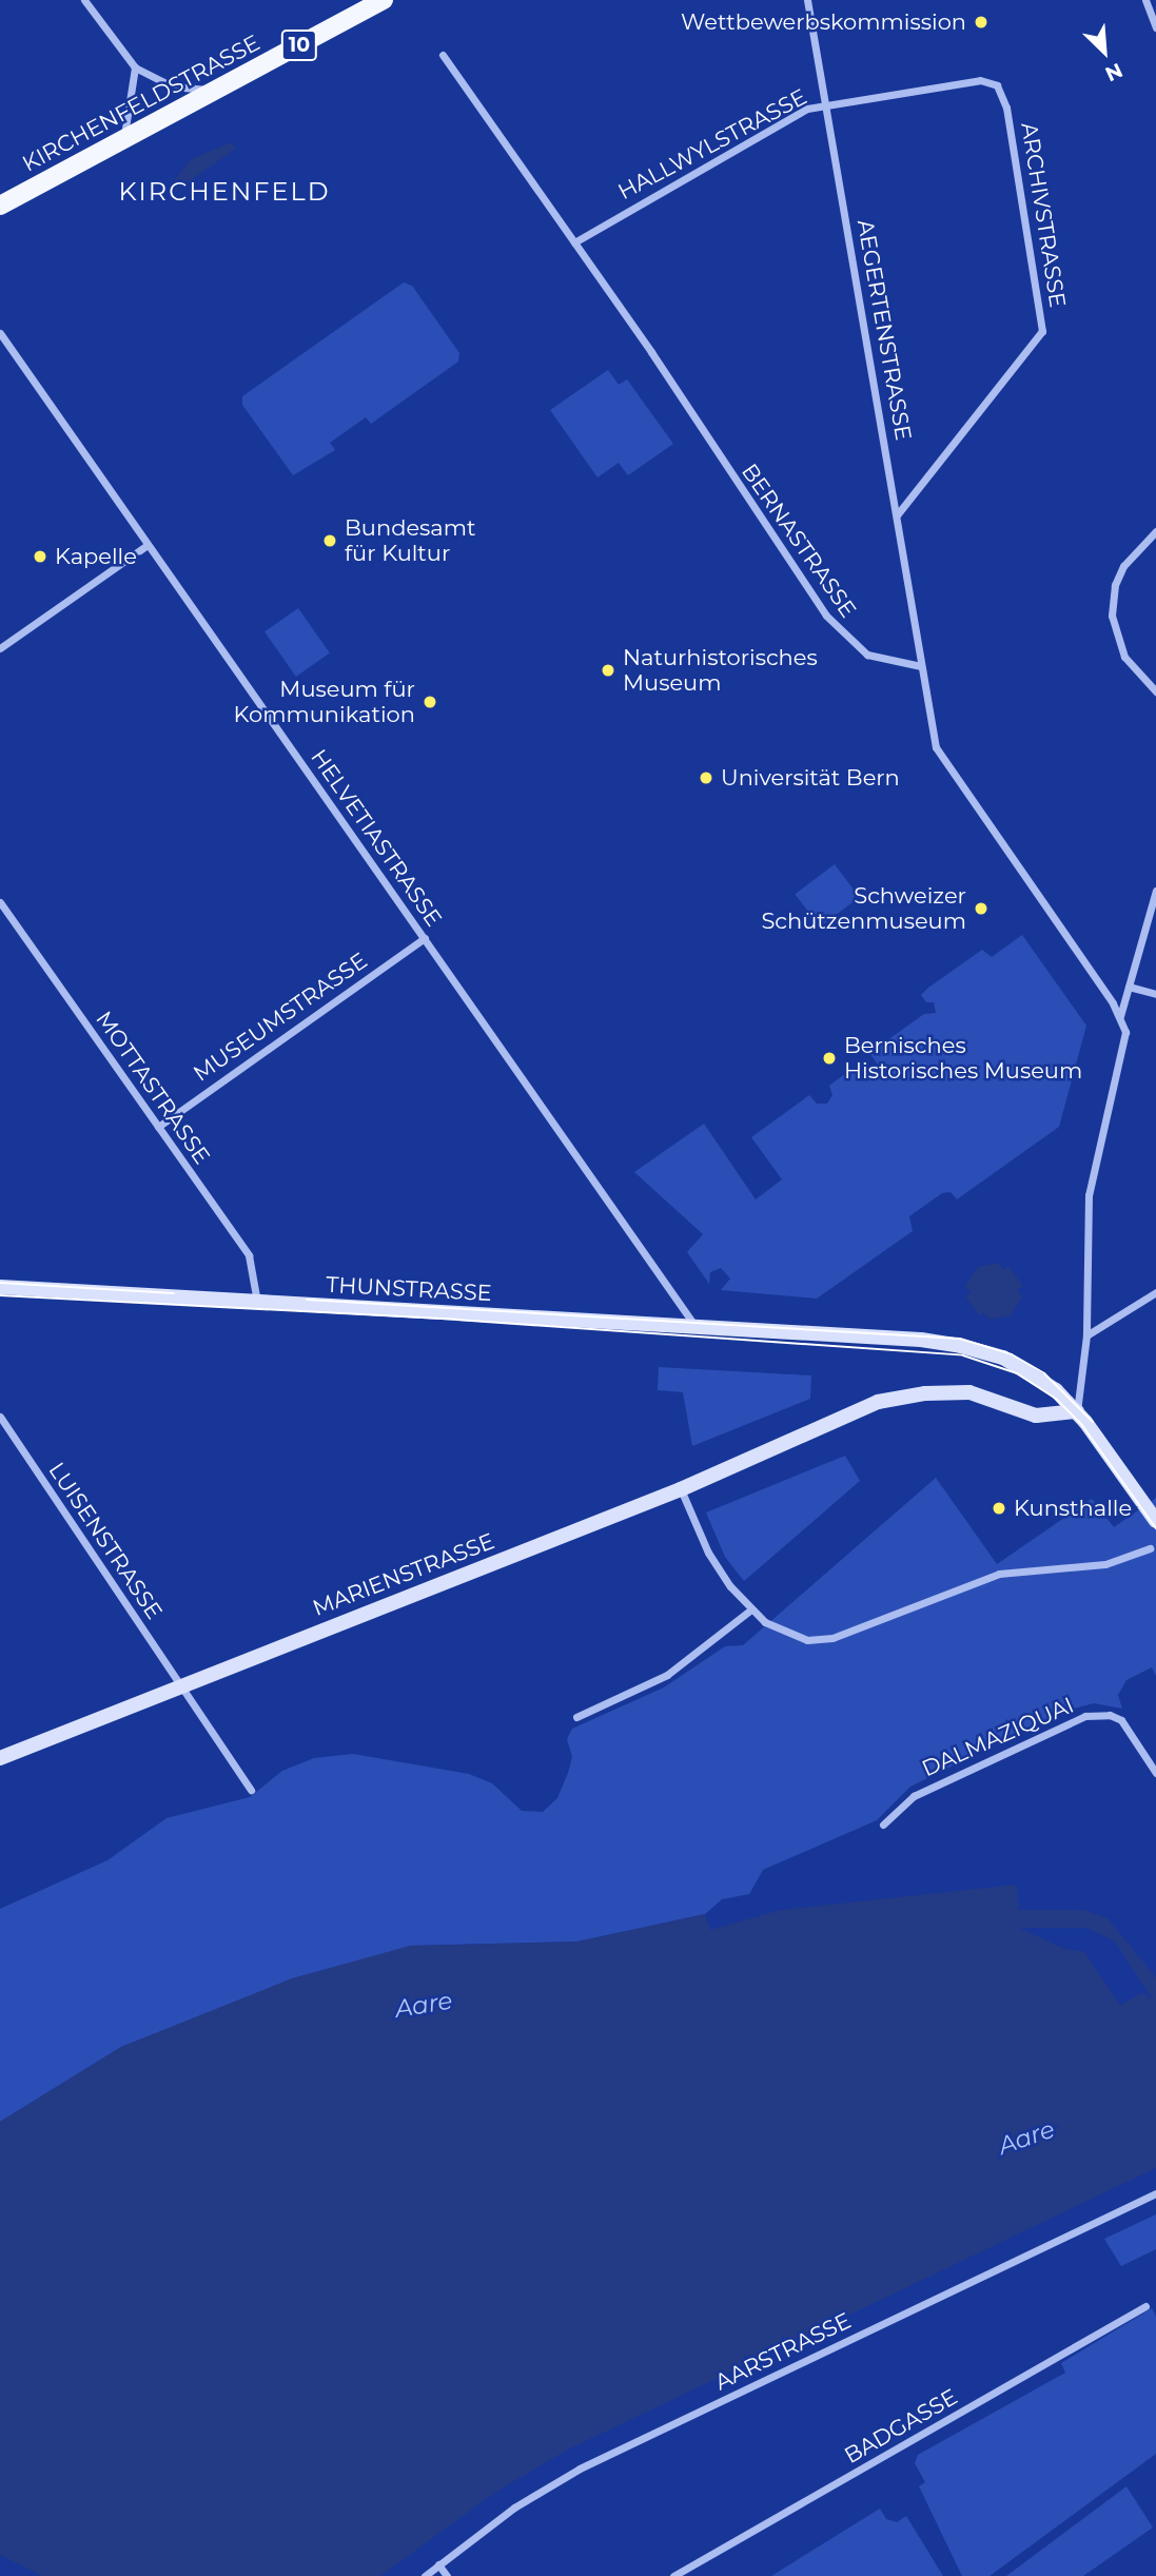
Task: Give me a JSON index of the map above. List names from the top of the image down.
{
  "streets": {
    "main road": ["10", "KIRCHENFELDSTRASSE"],
    "street": [
      "HALLWYLSTRASSE",
      "ARCHIVSTRASSE",
      "AEGERTENSTRASSE",
      "BERNASTRASSE",
      "HELVETIASTRASSE",
      "MUSEUMSTRASSE",
      "MOTTASTRASSE",
      "THUNSTRASSE",
      "LUISENSTRASSE",
      "MARIENSTRASSE",
      "DALMAZIQUAI",
      "AARSTRASSE",
      "BADGASSE"
    ]
  },
  "crossings": [
    ["HALLWYLSTRASSE", "ARCHIVSTRASSE"],
    ["HALLWYLSTRASSE", "AEGERTENSTRASSE"],
    ["HALLWYLSTRASSE", "BERNASTRASSE"],
    ["ARCHIVSTRASSE", "AEGERTENSTRASSE"],
    ["AEGERTENSTRASSE", "BERNASTRASSE"],
    ["HELVETIASTRASSE", "MUSEUMSTRASSE"],
    ["HELVETIASTRASSE", "THUNSTRASSE"],
    ["MUSEUMSTRASSE", "MOTTASTRASSE"],
    ["MOTTASTRASSE", "THUNSTRASSE"],
    ["THUNSTRASSE", "MARIENSTRASSE"],
    ["LUISENSTRASSE", "MARIENSTRASSE"]
  ],
  "districts": ["KIRCHENFELD"],
  "water": ["Aare"],
  "places": [
    "Wettbewerbskommission",
    "Bundesamt für Kultur",
    "Kapelle",
    "Naturhistorisches Museum",
    "Museum für Kommunikation",
    "Universität Bern",
    "Schweizer Schützenmuseum",
    "Bernisches Historisches Museum",
    "Kunsthalle"
  ],
  "north": "bottom right"
}
